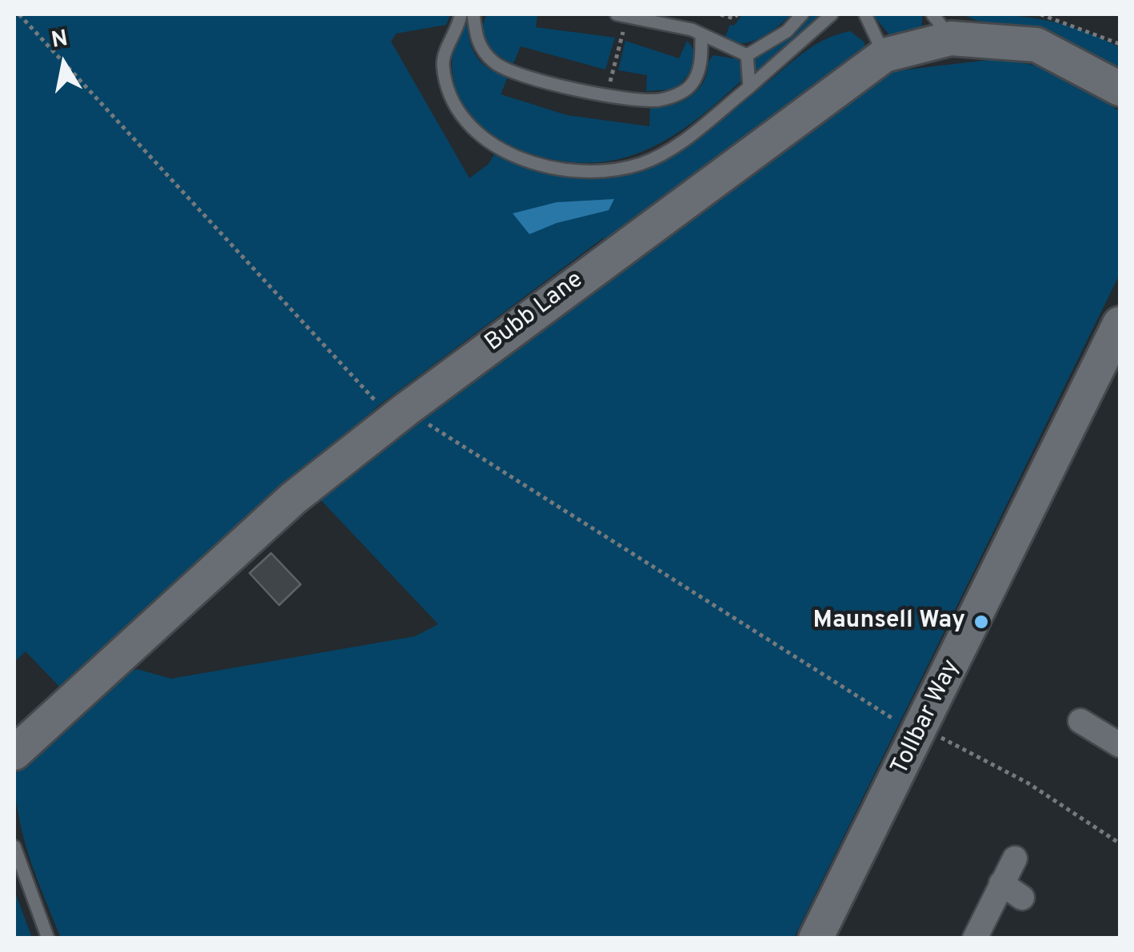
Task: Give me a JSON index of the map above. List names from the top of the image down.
{
  "streets": {
    "street": ["Bubb Lane", "Tollbar Way"]
  },
  "places": ["Maunsell Way"],
  "north": "top"
}
